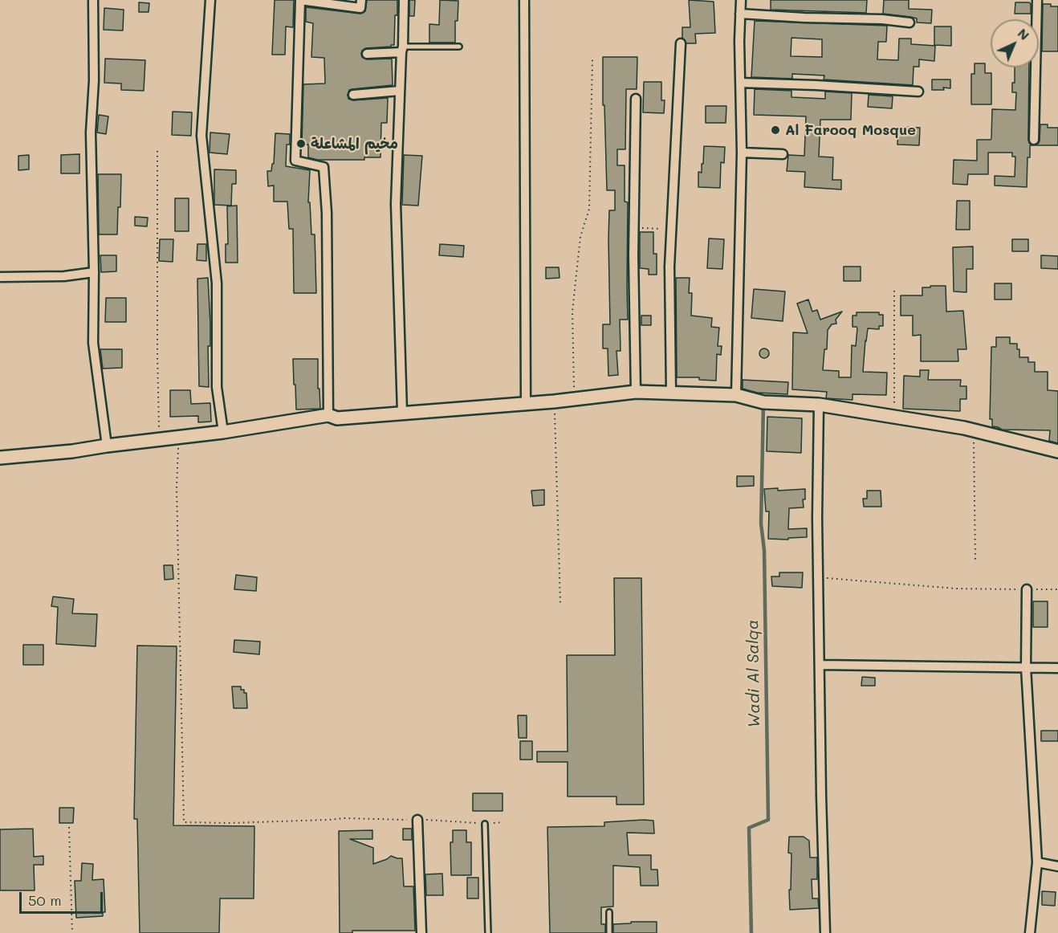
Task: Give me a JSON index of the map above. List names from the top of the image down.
{
  "water": ["Wadi Al Salqa"],
  "places": ["Al Farooq Mosque", "مخيم المشاعلة"],
  "scale_bar": "50 m",
  "north": "top right"
}
